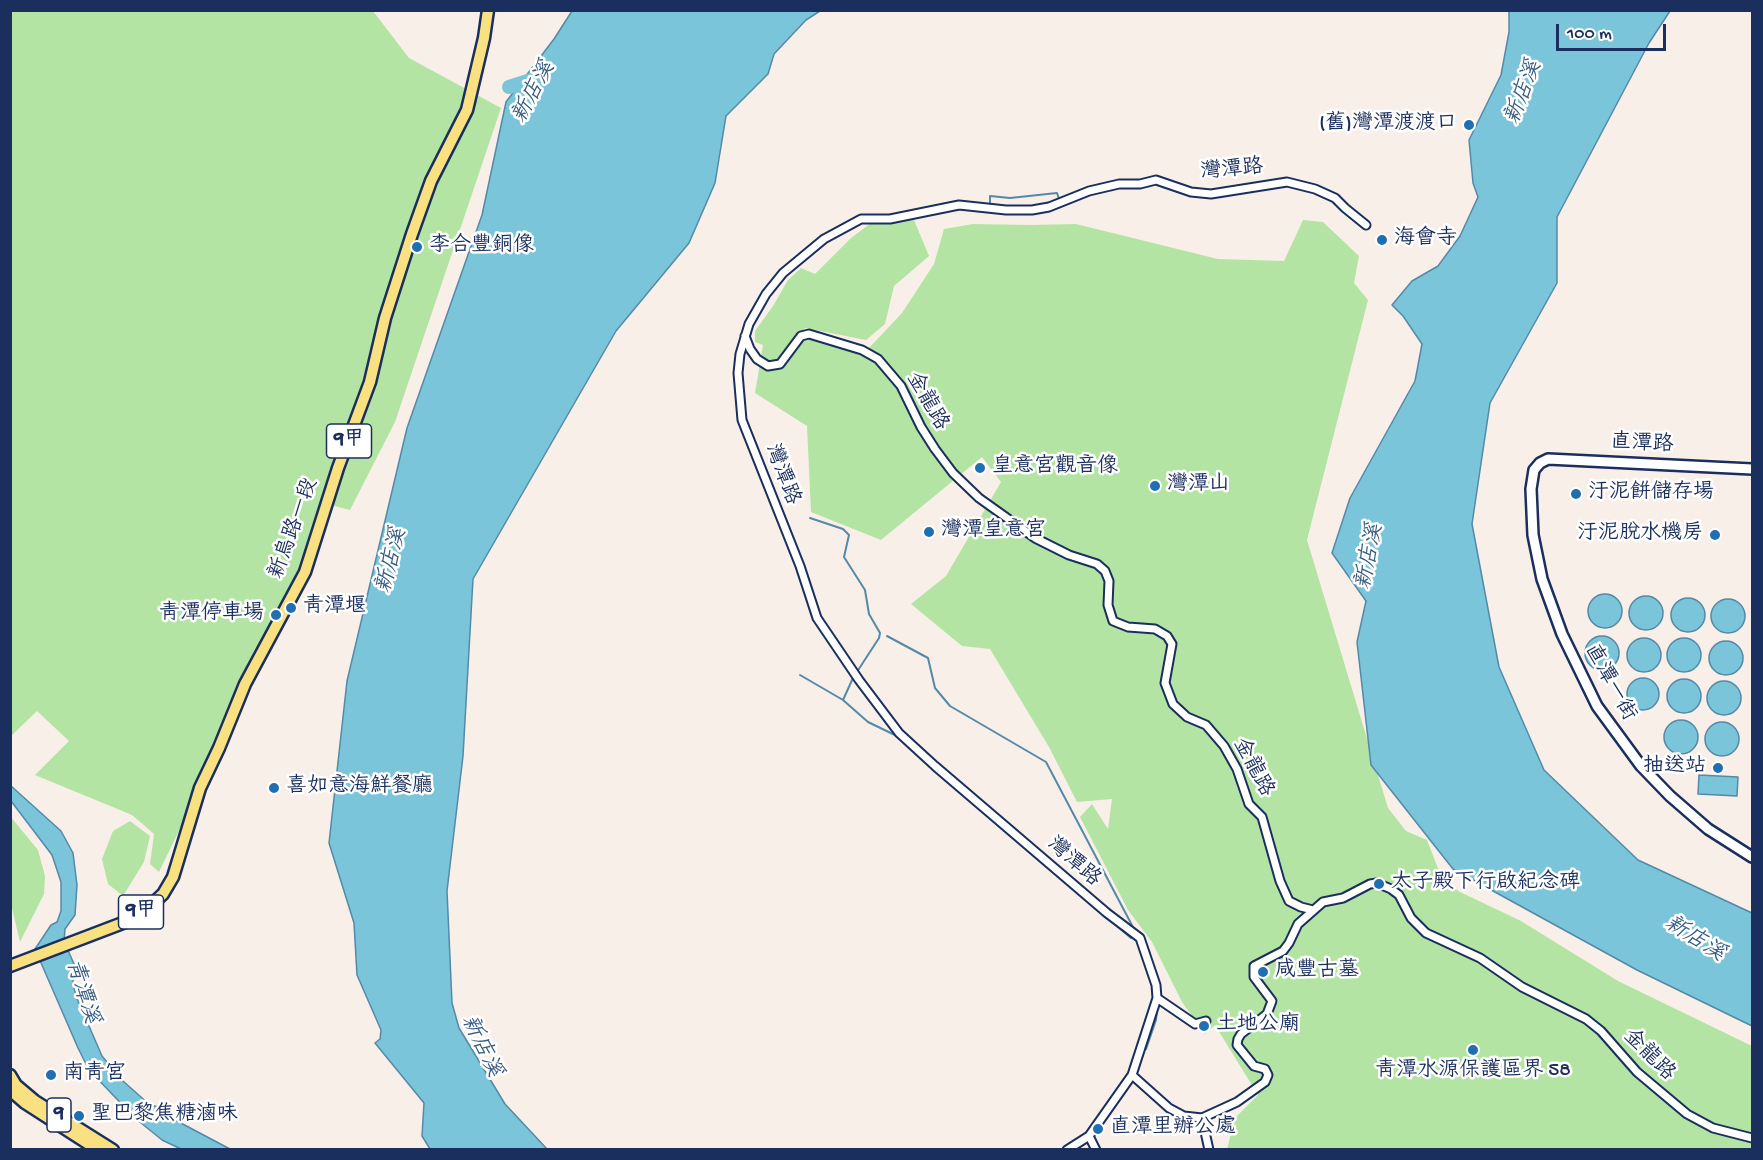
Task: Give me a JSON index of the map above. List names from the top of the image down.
{
  "streets": {
    "main road": ["9甲", "新烏路一段", "9"],
    "street": [
      "灣潭路",
      "金龍路",
      "直潭路",
      "直潭一街"
    ]
  },
  "crossings": [
    ["灣潭路", "金龍路"],
    ["直潭路", "直潭一街"]
  ],
  "water": ["新店溪", "青潭溪"],
  "places": [
    "(舊)灣潭渡渡口",
    "海會寺",
    "李合豐銅像",
    "皇意宮觀音像",
    "灣潭山",
    "汙泥餅儲存場",
    "灣潭皇意宮",
    "汙泥脫水機房",
    "青潭堰",
    "青潭停車場",
    "抽送站",
    "喜如意海鮮餐廳",
    "太子殿下行啟紀念碑",
    "咸豐古墓",
    "土地公廟",
    "青潭水源保護區界 58",
    "南青宮",
    "聖巴黎焦糖滷味",
    "直潭里辦公處"
  ],
  "scale_bar": "100 m"
}
